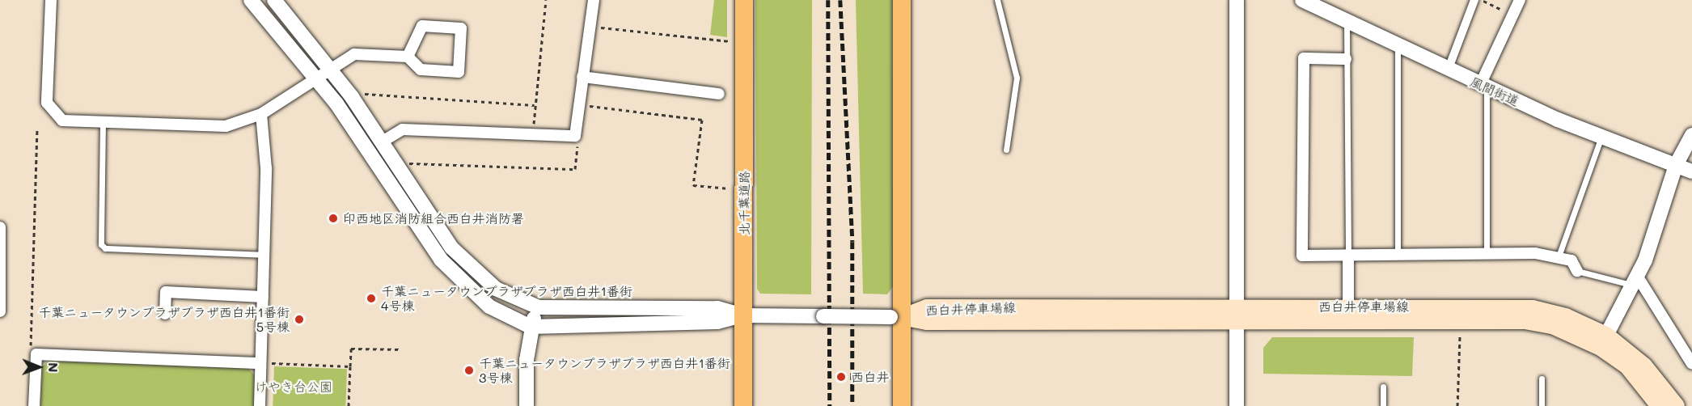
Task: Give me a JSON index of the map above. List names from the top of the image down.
{
  "streets": {
    "highway": ["北千葉道路"],
    "main road": ["西白井停車場線"],
    "street": ["風間街道"]
  },
  "parks": ["けやき台公園"],
  "places": [
    "印西地区消防組合西白井消防署",
    "千葉ニュータウンプラザプラザ西白井1番街 4号棟",
    "千葉ニュータウンプラザプラザ西白井1番街 5号棟",
    "千葉ニュータウンプラザプラザ西白井1番街 3号棟",
    "西白井"
  ],
  "north": "right"
}
